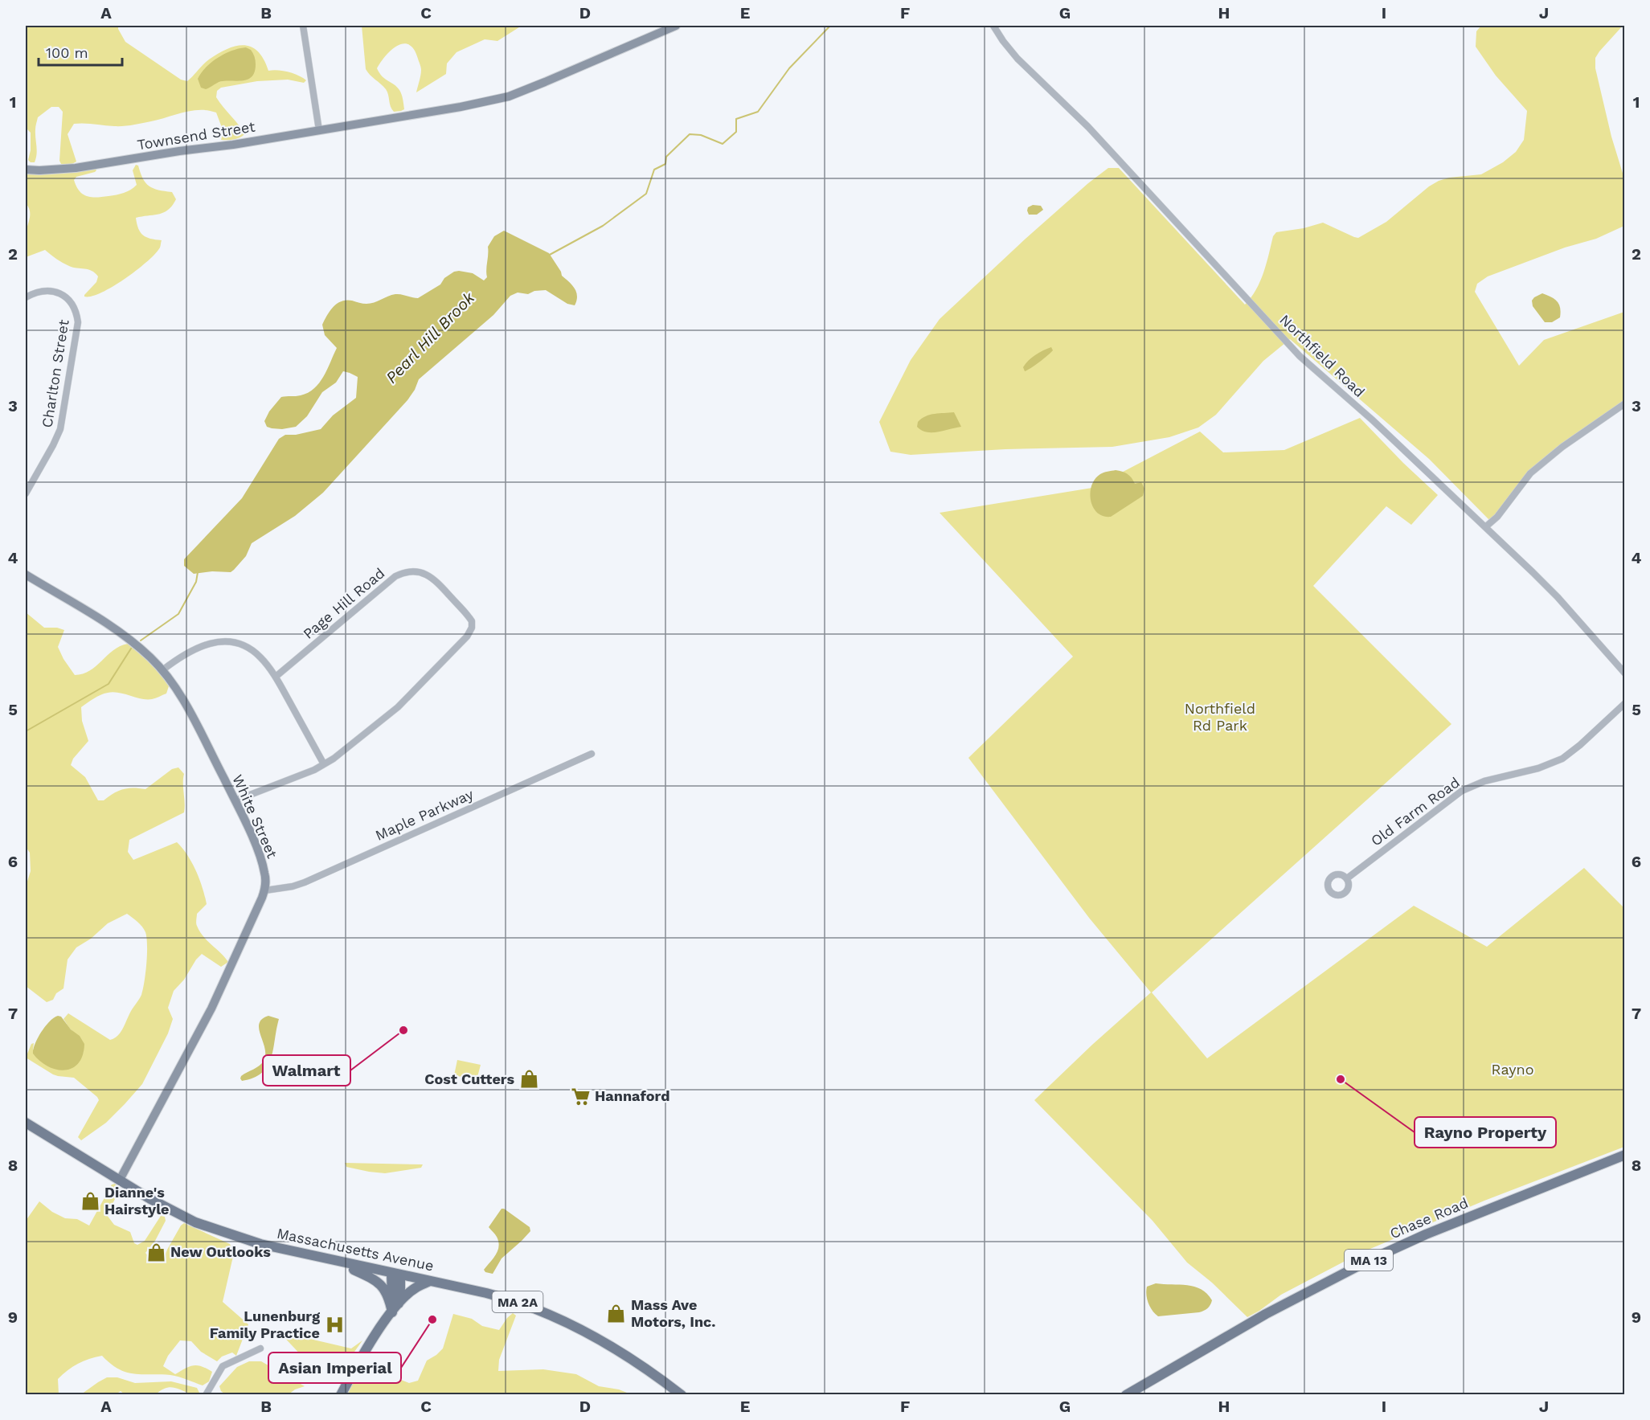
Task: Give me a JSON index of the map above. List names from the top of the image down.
{
  "streets": {
    "main road": [
      "Chase Road",
      "Massachusetts Avenue",
      "MA 13",
      "MA 2A"
    ],
    "street": [
      "Townsend Street",
      "Northfield Road",
      "Charlton Street",
      "Page Hill Road",
      "Old Farm Road",
      "Maple Parkway",
      "White Street"
    ]
  },
  "crossings": [
    ["Maple Parkway", "White Street"],
    ["White Street", "Massachusetts Avenue"]
  ],
  "water": ["Pearl Hill Brook"],
  "parks": ["Northfield Rd Park", "Rayno"],
  "places": {
    "other": ["Walmart", "Rayno Property", "Asian Imperial"],
    "shop": [
      "Cost Cutters",
      "Dianne's Hairstyle",
      "New Outlooks",
      "Mass Ave Motors, Inc."
    ],
    "supermarket": ["Hannaford"],
    "hospital": ["Lunenburg Family Practice"]
  },
  "scale_bar": "100 m",
  "grid": {
    "columns": [
      "A",
      "B",
      "C",
      "D",
      "E",
      "F",
      "G",
      "H",
      "I",
      "J"
    ],
    "rows": [
      "1",
      "2",
      "3",
      "4",
      "5",
      "6",
      "7",
      "8",
      "9"
    ]
  }
}
